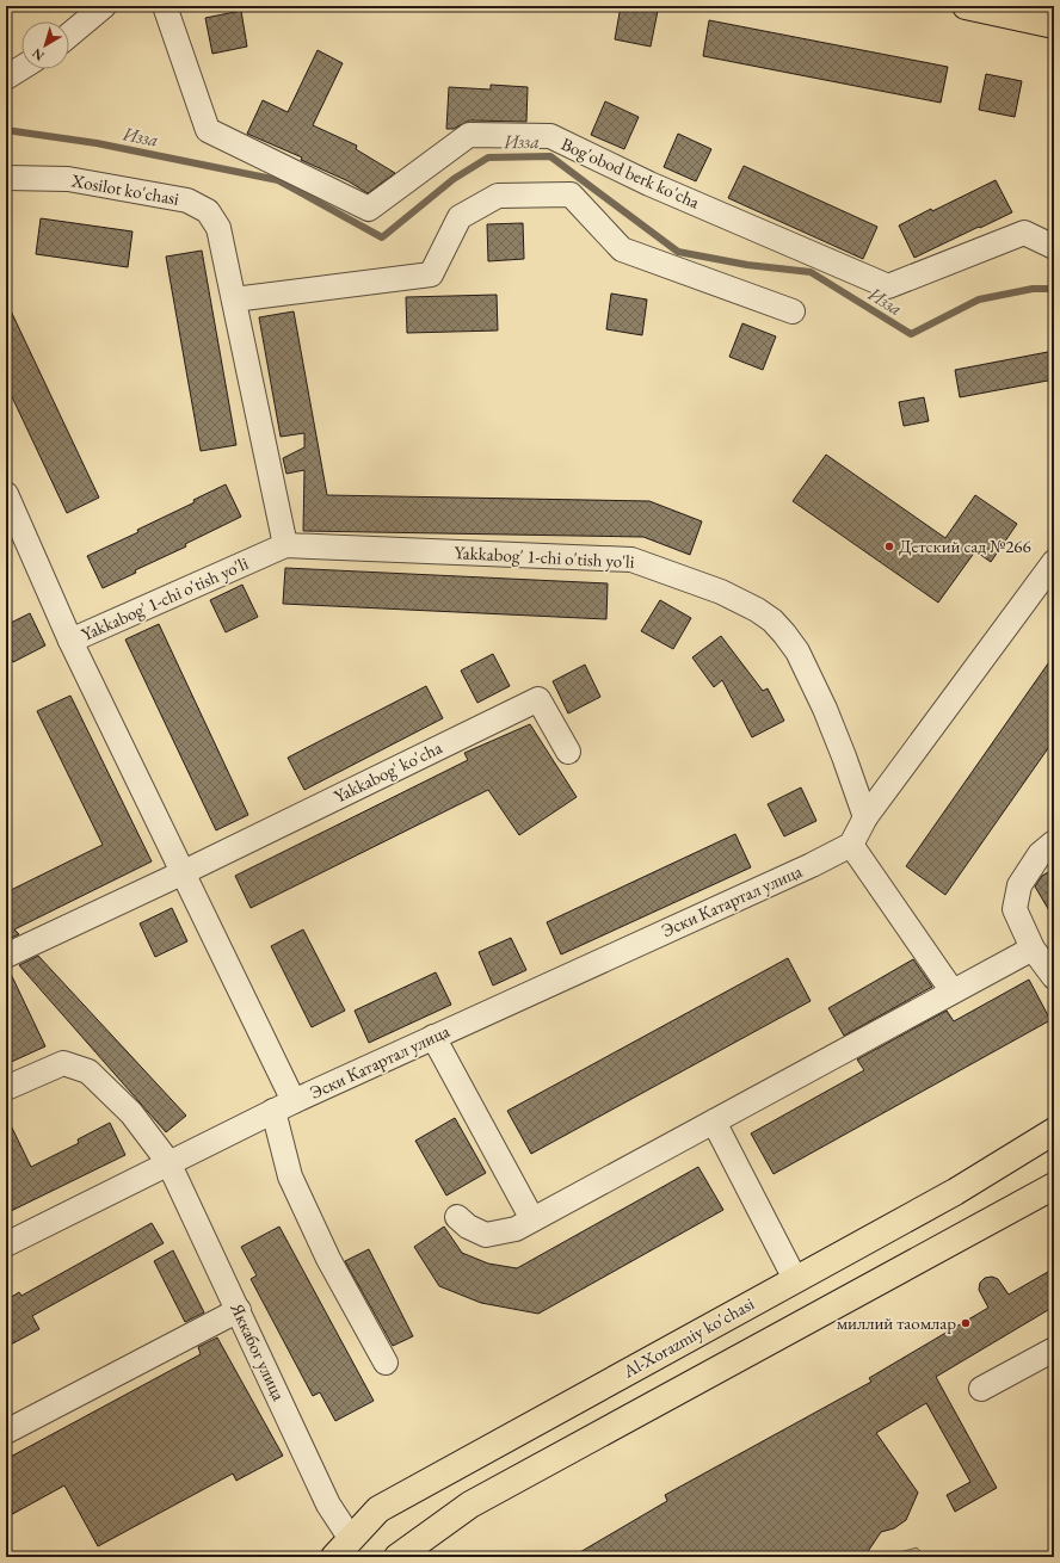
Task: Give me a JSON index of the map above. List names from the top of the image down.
{
  "streets": {
    "main road": ["Al-Xorazmiy ko'chasi"],
    "street": [
      "Bog'obod berk ko'cha",
      "Xosilot ko'chasi",
      "Yakkabog' 1-chi o'tish yo'li",
      "Yakkabog' ko'cha",
      "Эски Катартал улица",
      "Яккабог улица"
    ]
  },
  "crossings": [
    ["Эски Катартал улица", "Яккабог улица"],
    ["Al-Xorazmiy ko'chasi", "Яккабог улица"]
  ],
  "water": ["Изза"],
  "places": ["Детский сад №266", "миллий таомлар"],
  "north": "bottom left"
}
